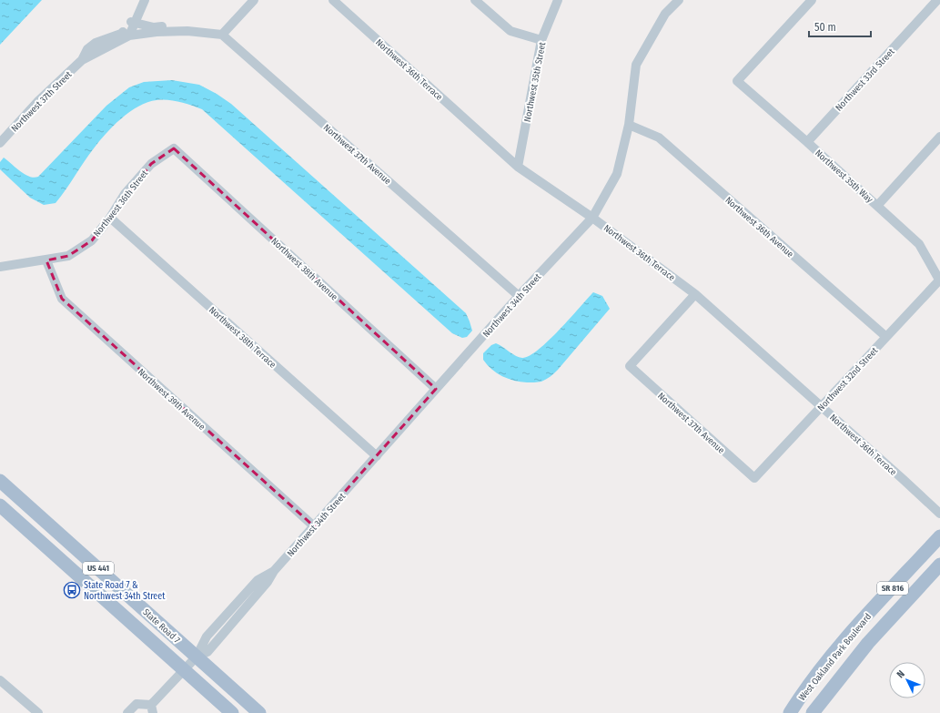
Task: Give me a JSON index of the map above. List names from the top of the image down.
{
  "streets": {
    "main road": [
      "US 441",
      "SR 816",
      "State Road 7",
      "West Oakland Park Boulevard"
    ],
    "street": [
      "Northwest 36th Terrace",
      "Northwest 33rd Street",
      "Northwest 35th Street",
      "Northwest 37th Street",
      "Northwest 37th Avenue",
      "Northwest 35th Way",
      "Northwest 36th Street",
      "Northwest 36th Avenue",
      "Northwest 38th Avenue",
      "Northwest 34th Street",
      "Northwest 38th Terrace",
      "Northwest 32nd Street",
      "Northwest 39th Avenue"
    ]
  },
  "crossings": [
    ["Northwest 36th Terrace", "Northwest 35th Street"],
    ["Northwest 36th Terrace", "Northwest 37th Avenue"],
    ["Northwest 36th Terrace", "Northwest 34th Street"],
    ["Northwest 36th Terrace", "Northwest 32nd Street"],
    ["Northwest 33rd Street", "Northwest 35th Way"],
    ["Northwest 37th Avenue", "Northwest 34th Street"],
    ["Northwest 37th Avenue", "Northwest 32nd Street"],
    ["Northwest 35th Way", "Northwest 32nd Street"],
    ["Northwest 36th Street", "Northwest 38th Avenue"],
    ["Northwest 36th Street", "Northwest 38th Terrace"],
    ["Northwest 36th Street", "Northwest 39th Avenue"],
    ["Northwest 36th Avenue", "Northwest 34th Street"],
    ["Northwest 36th Avenue", "Northwest 32nd Street"],
    ["Northwest 38th Avenue", "Northwest 34th Street"],
    ["Northwest 34th Street", "Northwest 38th Terrace"],
    ["Northwest 34th Street", "Northwest 39th Avenue"],
    ["Northwest 34th Street", "State Road 7"]
  ],
  "places": {
    "bus stop": ["State Road 7 & Northwest 34th Street"]
  },
  "scale_bar": "50 m",
  "north": "top left"
}
